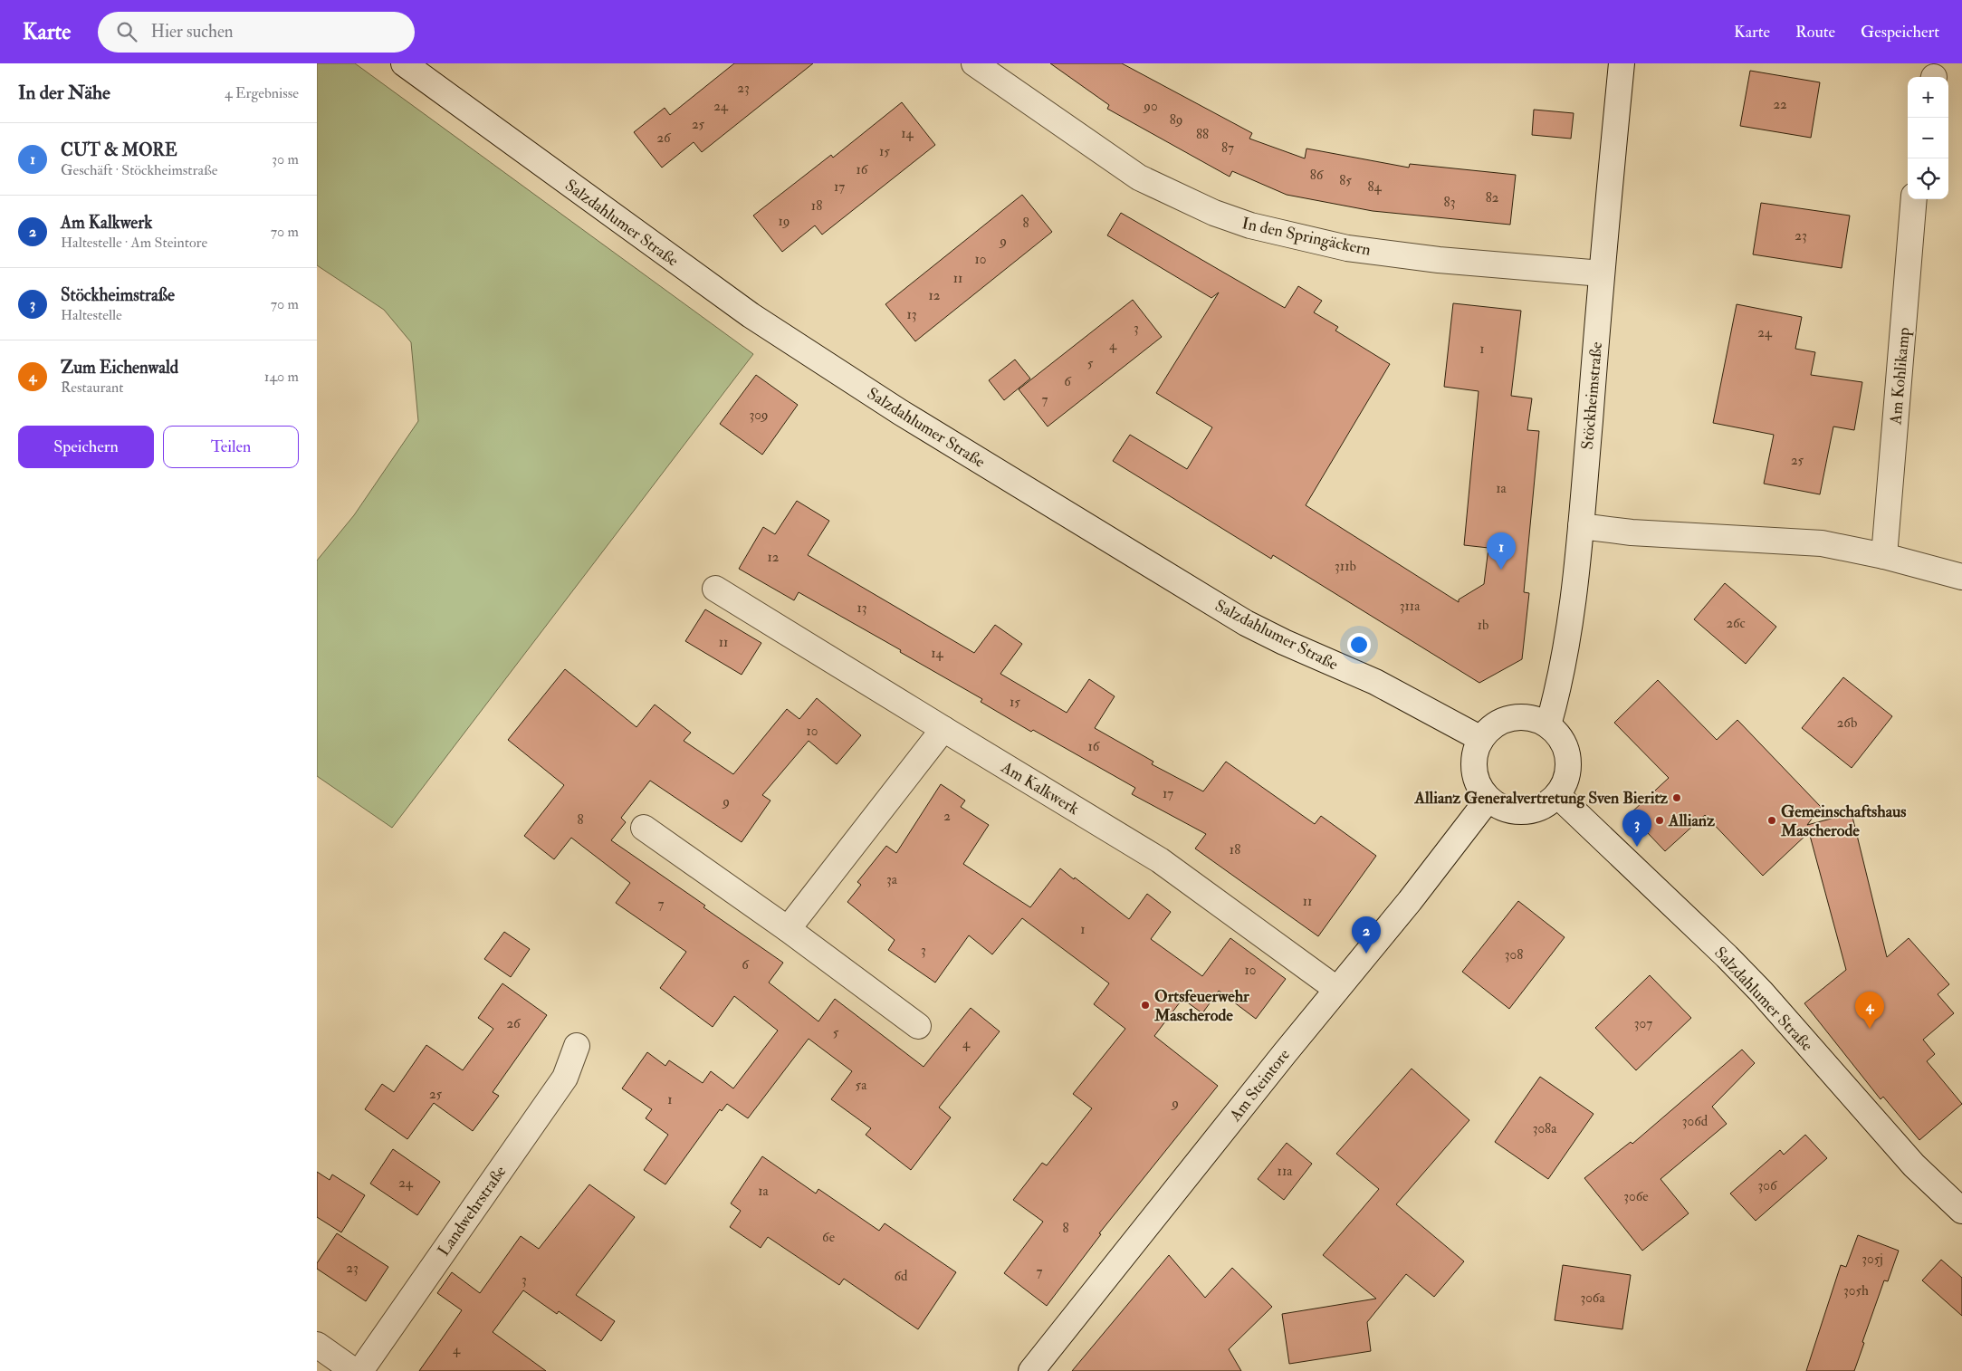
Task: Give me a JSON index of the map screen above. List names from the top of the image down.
{
  "streets": {
    "street": [
      "Salzdahlumer Straße",
      "In den Springäckern",
      "Am Kohlikamp",
      "Stöckheimstraße",
      "Am Kalkwerk",
      "Am Steintore",
      "Landwehrstraße"
    ]
  },
  "crossings": [
    ["Salzdahlumer Straße", "Stöckheimstraße"],
    ["Salzdahlumer Straße", "Am Steintore"],
    ["In den Springäckern", "Stöckheimstraße"],
    ["Stöckheimstraße", "Am Steintore"],
    ["Am Kalkwerk", "Am Steintore"]
  ],
  "places": [
    "Allianz Generalvertretung Sven Bieritz",
    "Allianz",
    "Gemeinschaftshaus Mascherode",
    "Ortsfeuerwehr Mascherode"
  ],
  "house_numbers": [
    "23",
    "22",
    "24",
    "90",
    "89",
    "25",
    "14",
    "88",
    "26",
    "87",
    "15",
    "16",
    "86",
    "85",
    "17",
    "84",
    "82",
    "83",
    "18",
    "19",
    "8",
    "23",
    "9",
    "10",
    "11",
    "12",
    "13",
    "3",
    "24",
    "4",
    "1",
    "5",
    "6",
    "7",
    "309",
    "25",
    "1a",
    "12",
    "311b",
    "311a",
    "13",
    "26c",
    "1b",
    "11",
    "14",
    "15",
    "26b",
    "10",
    "16",
    "17",
    "9",
    "2",
    "8",
    "18",
    "3a",
    "11",
    "7",
    "1",
    "3",
    "308",
    "6",
    "10",
    "26",
    "307",
    "5",
    "4",
    "5a",
    "25",
    "1",
    "9",
    "306d",
    "308a",
    "11a",
    "24",
    "306",
    "1a",
    "306e",
    "8",
    "6e",
    "305j",
    "23",
    "7",
    "6d",
    "3",
    "305h",
    "306a",
    "4"
  ],
  "page": {
    "header": "Karte",
    "search": "Hier suchen",
    "nav": ["Karte", "Route", "Gespeichert"],
    "heading": ["In der Nähe", "4 Ergebnisse"],
    "map_buttons": ["+", "−"],
    "list": [
      {
        "mark": "1",
        "name": "CUT & MORE",
        "note": "Geschäft · Stöckheimstraße",
        "value": "30 m"
      },
      {
        "mark": "2",
        "name": "Am Kalkwerk",
        "note": "Haltestelle · Am Steintore",
        "value": "70 m"
      },
      {
        "mark": "3",
        "name": "Stöckheimstraße",
        "note": "Haltestelle",
        "value": "70 m"
      },
      {
        "mark": "4",
        "name": "Zum Eichenwald",
        "note": "Restaurant",
        "value": "140 m"
      }
    ],
    "buttons": ["Speichern", "Teilen"],
    "pins": [
      "1",
      "3",
      "2",
      "4"
    ]
  }
}
